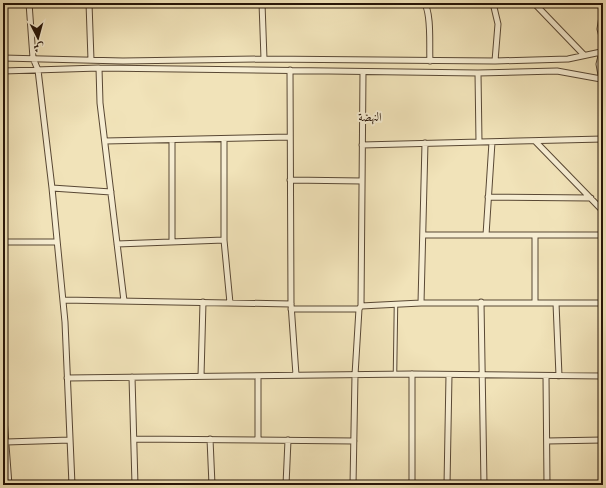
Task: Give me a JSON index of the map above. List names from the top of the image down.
{
  "districts": ["النهضة"],
  "north": "bottom"
}
